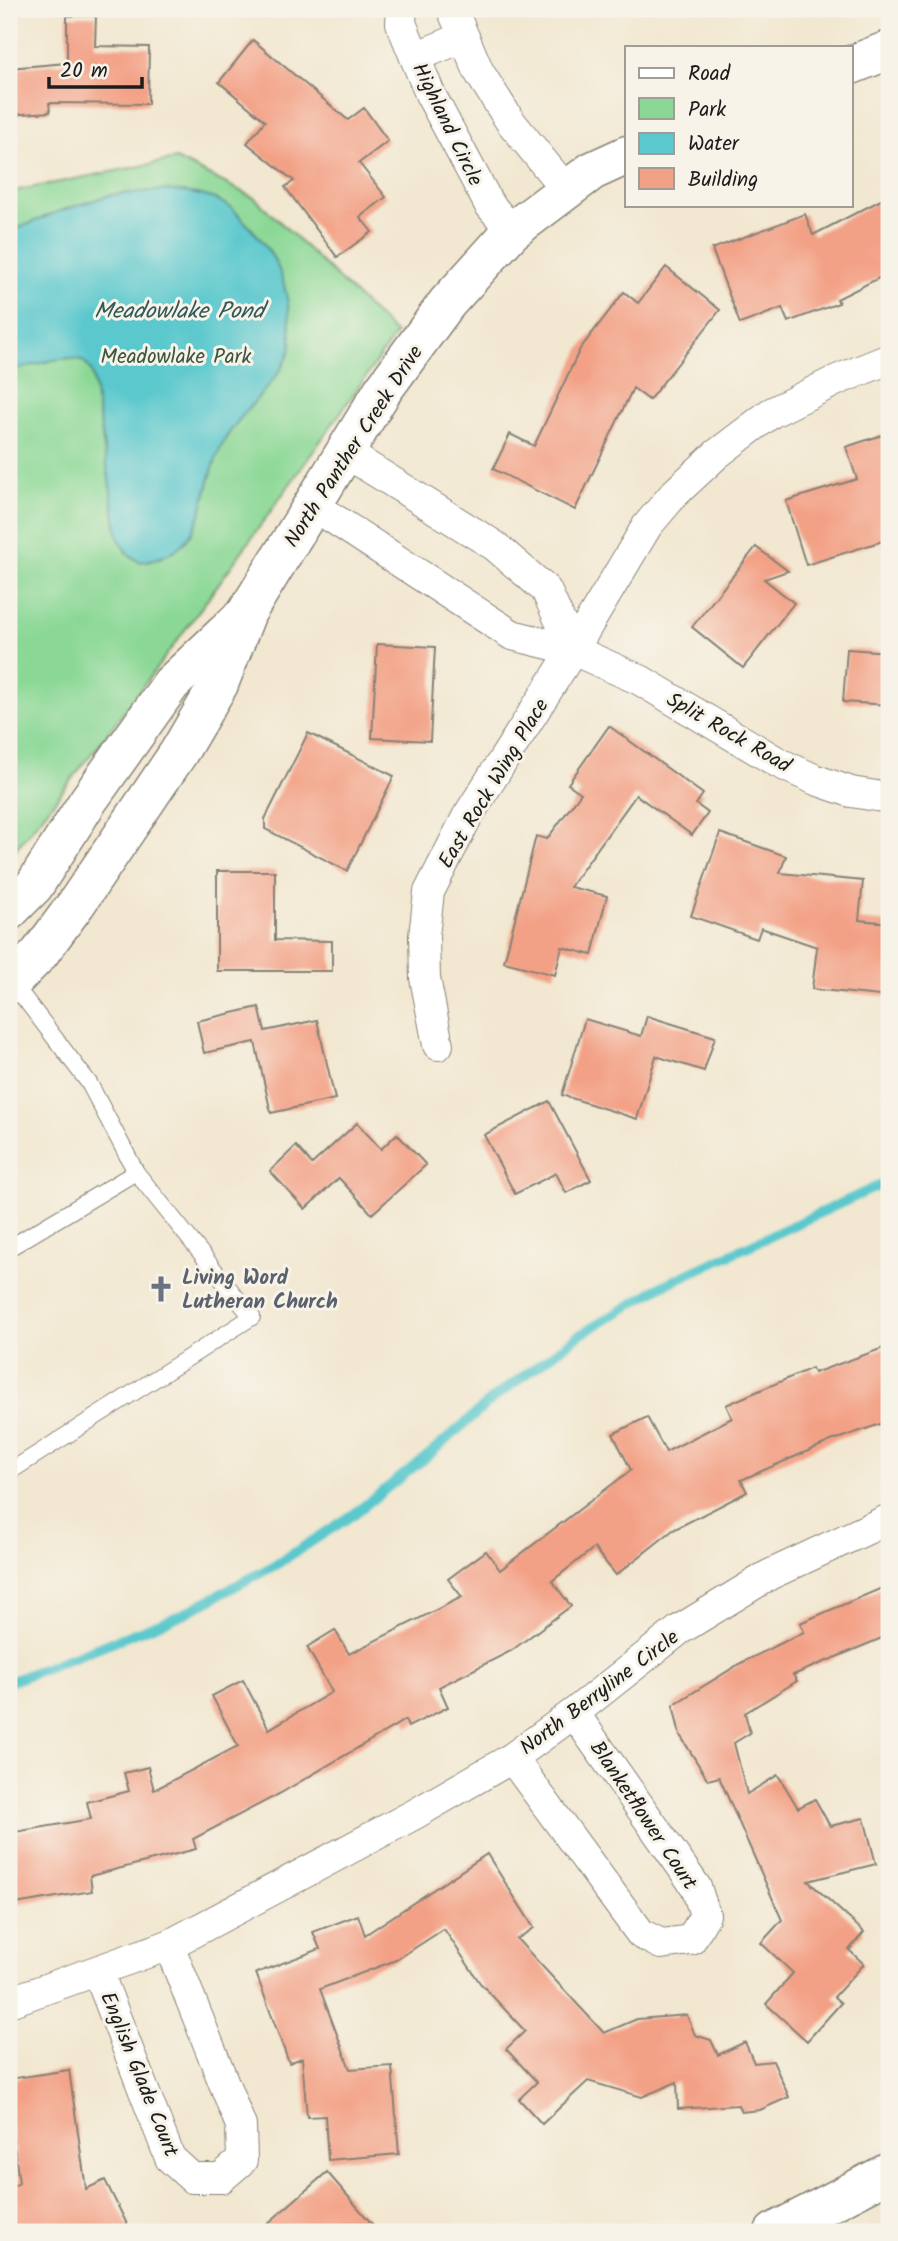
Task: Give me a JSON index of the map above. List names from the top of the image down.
{
  "streets": {
    "street": [
      "Highland Circle",
      "North Panther Creek Drive",
      "Split Rock Road",
      "East Rock Wing Place",
      "North Berryline Circle",
      "Blanketflower Court",
      "English Glade Court"
    ]
  },
  "crossings": [
    ["Highland Circle", "North Panther Creek Drive"],
    ["North Panther Creek Drive", "Split Rock Road"],
    ["Split Rock Road", "East Rock Wing Place"],
    ["North Berryline Circle", "Blanketflower Court"],
    ["North Berryline Circle", "English Glade Court"]
  ],
  "water": ["Meadowlake Pond"],
  "parks": ["Meadowlake Park"],
  "places": {
    "church": ["Living Word Lutheran Church"]
  },
  "legend": [
    "Road",
    "Park",
    "Water",
    "Building"
  ],
  "scale_bar": "20 m"
}
